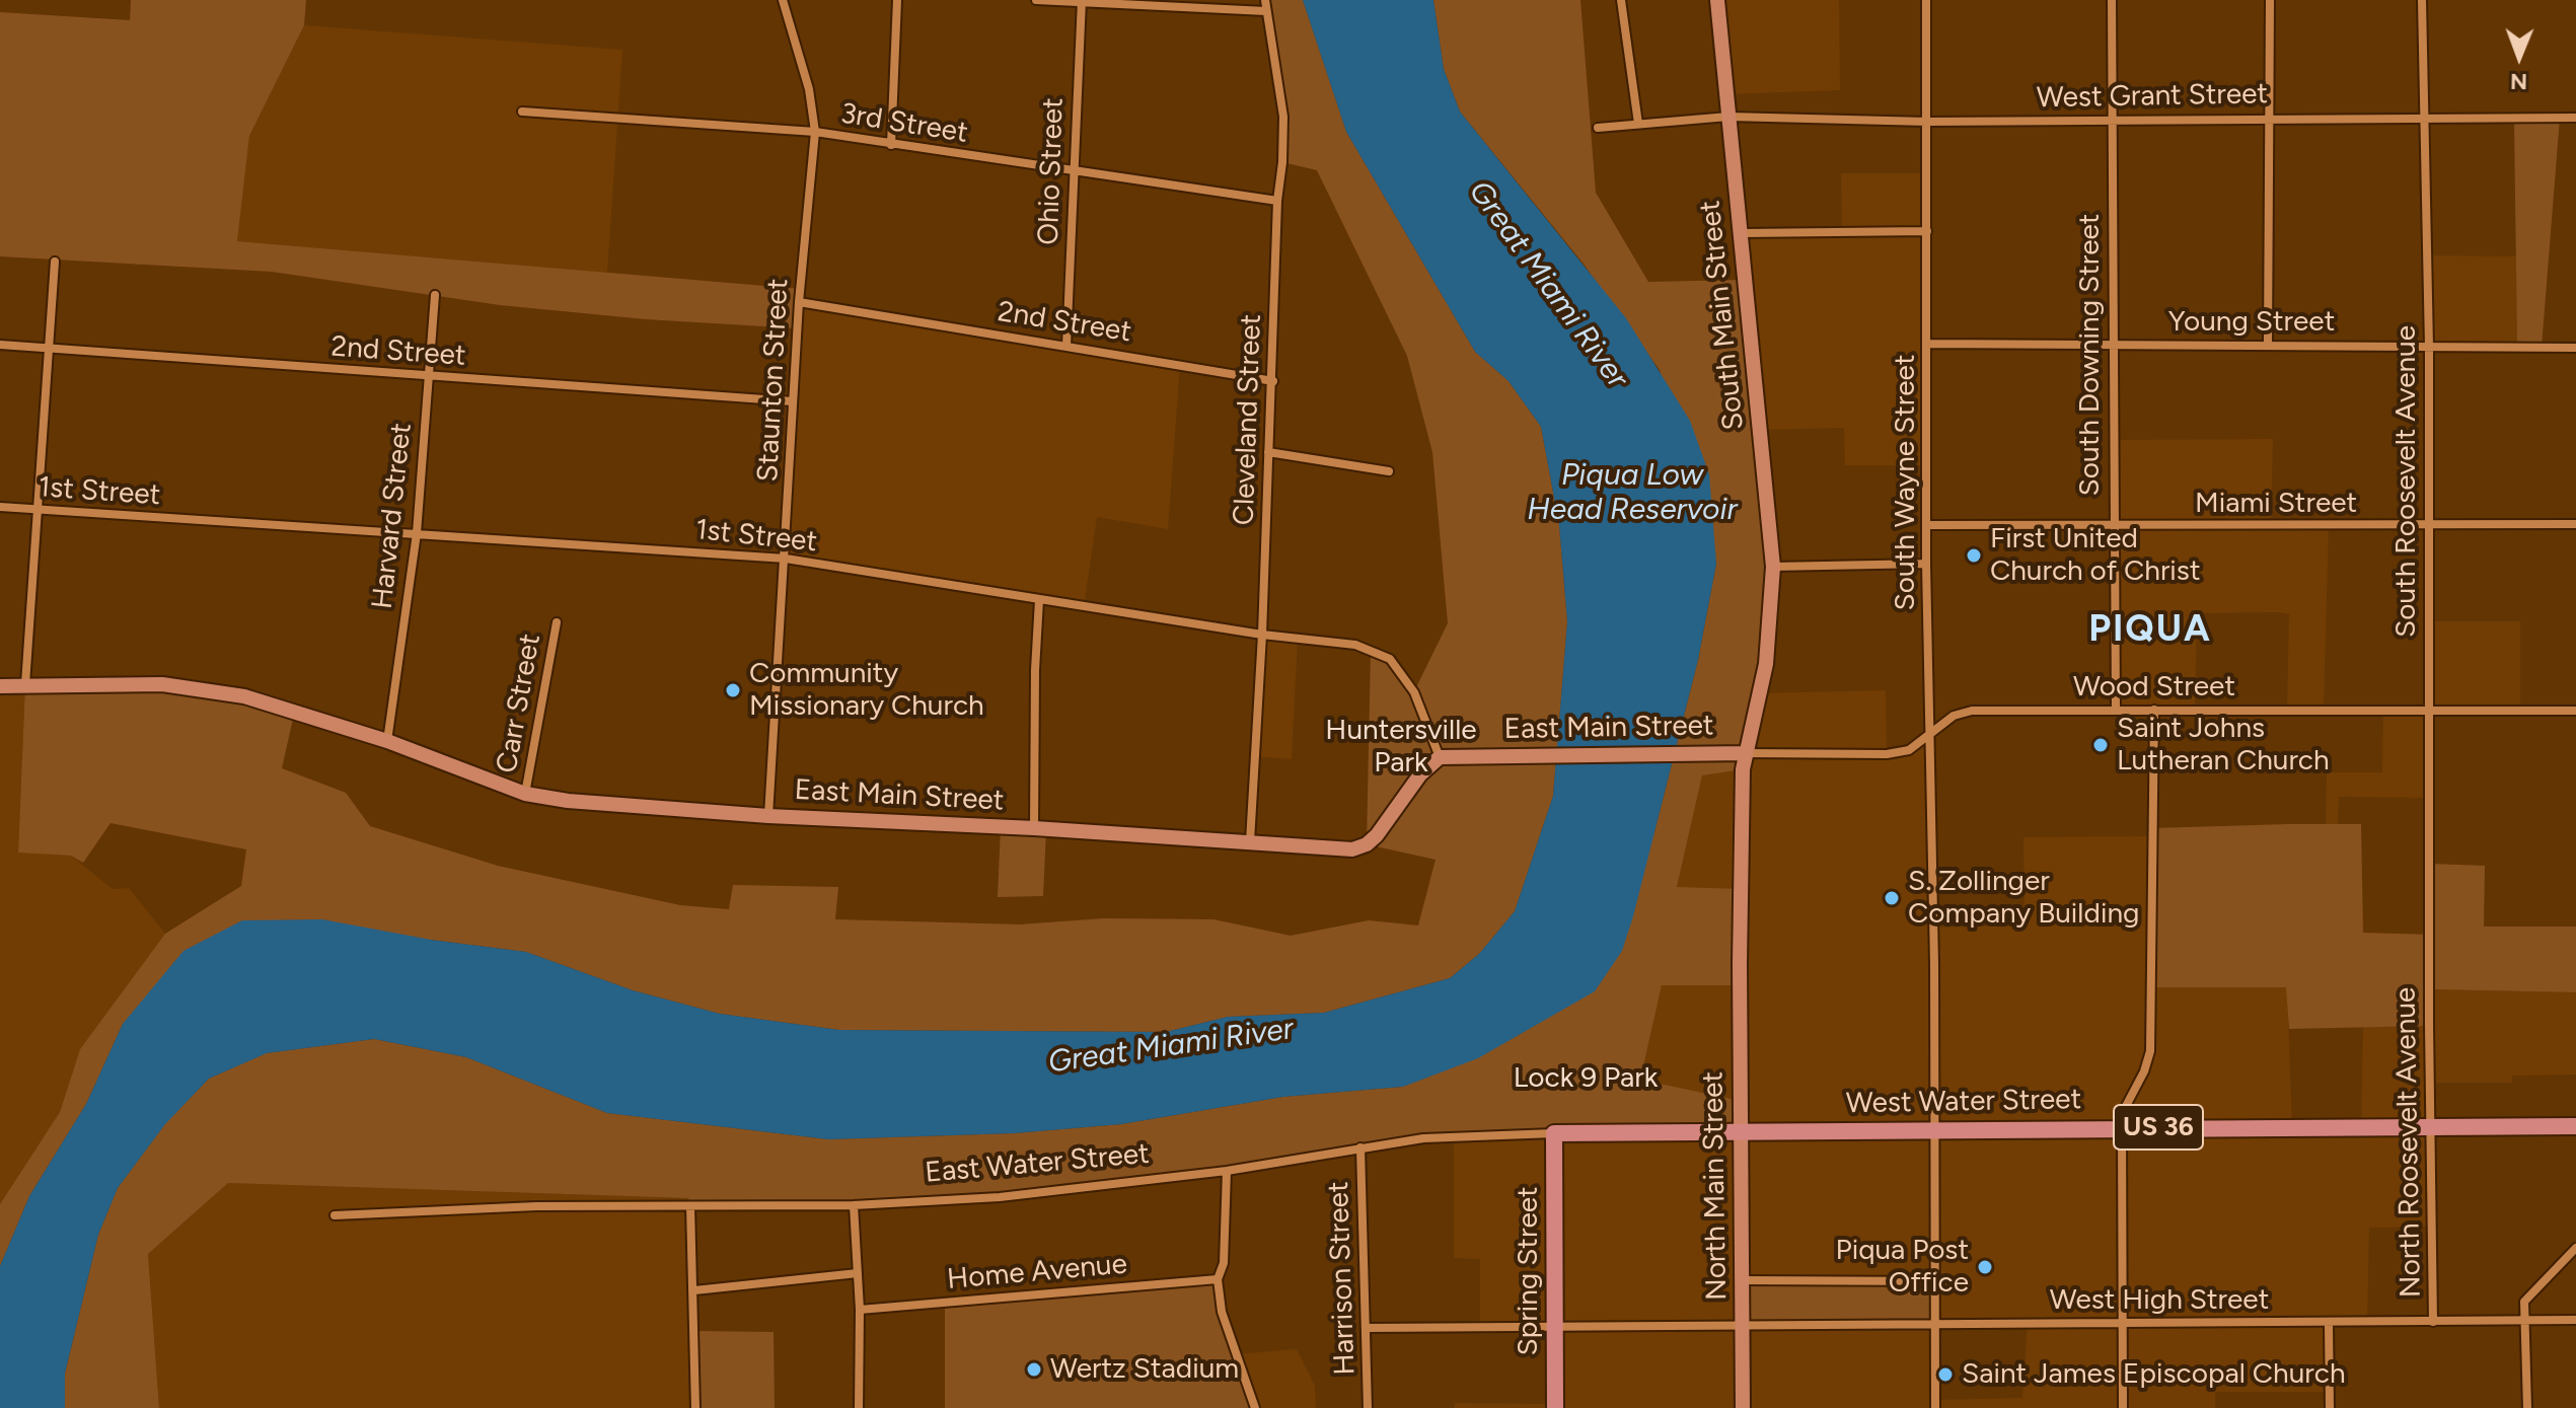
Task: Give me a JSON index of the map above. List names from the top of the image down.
{
  "streets": {
    "main road": [
      "West Water Street",
      "US 36",
      "East Water Street",
      "Spring Street"
    ],
    "street": [
      "West Grant Street",
      "3rd Street",
      "Ohio Street",
      "South Main Street",
      "2nd Street",
      "Young Street",
      "South Downing Street",
      "Staunton Street",
      "Cleveland Street",
      "South Roosevelt Avenue",
      "South Wayne Street",
      "1st Street",
      "Miami Street",
      "Harvard Street",
      "Wood Street",
      "Carr Street",
      "East Main Street",
      "North Roosevelt Avenue",
      "North Main Street",
      "Home Avenue",
      "Harrison Street",
      "West High Street"
    ]
  },
  "crossings": [
    ["West Grant Street", "South Main Street"],
    ["West Grant Street", "South Downing Street"],
    ["West Grant Street", "South Roosevelt Avenue"],
    ["West Grant Street", "South Wayne Street"],
    ["3rd Street", "Ohio Street"],
    ["3rd Street", "Staunton Street"],
    ["3rd Street", "Cleveland Street"],
    ["Ohio Street", "2nd Street"],
    ["South Main Street", "Wood Street"],
    ["South Main Street", "East Main Street"],
    ["South Main Street", "North Main Street"],
    ["2nd Street", "Staunton Street"],
    ["2nd Street", "Cleveland Street"],
    ["2nd Street", "Harvard Street"],
    ["Young Street", "South Downing Street"],
    ["Young Street", "South Roosevelt Avenue"],
    ["Young Street", "South Wayne Street"],
    ["South Downing Street", "Miami Street"],
    ["South Downing Street", "Wood Street"],
    ["Staunton Street", "1st Street"],
    ["Staunton Street", "East Main Street"],
    ["Cleveland Street", "1st Street"],
    ["Cleveland Street", "East Main Street"],
    ["South Roosevelt Avenue", "Miami Street"],
    ["South Roosevelt Avenue", "Wood Street"],
    ["South Roosevelt Avenue", "North Roosevelt Avenue"],
    ["South Wayne Street", "Miami Street"],
    ["South Wayne Street", "Wood Street"],
    ["South Wayne Street", "West Water Street"],
    ["South Wayne Street", "West High Street"],
    ["1st Street", "Harvard Street"],
    ["1st Street", "East Main Street"],
    ["Harvard Street", "East Main Street"],
    ["Wood Street", "East Main Street"],
    ["Carr Street", "East Main Street"],
    ["West Water Street", "North Roosevelt Avenue"],
    ["West Water Street", "East Water Street"],
    ["West Water Street", "North Main Street"],
    ["North Roosevelt Avenue", "West High Street"],
    ["East Water Street", "North Main Street"],
    ["East Water Street", "Spring Street"],
    ["East Water Street", "Harrison Street"],
    ["North Main Street", "West High Street"],
    ["Spring Street", "West High Street"],
    ["Harrison Street", "West High Street"]
  ],
  "districts": ["PIQUA"],
  "water": ["Great Miami River", "Piqua Low Head Reservoir"],
  "parks": ["Huntersville Park", "Lock 9 Park"],
  "places": [
    "First United Church of Christ",
    "Community Missionary Church",
    "Saint Johns Lutheran Church",
    "S. Zollinger Company Building",
    "Piqua Post Office",
    "Wertz Stadium",
    "Saint James Episcopal Church"
  ],
  "north": "bottom"
}
